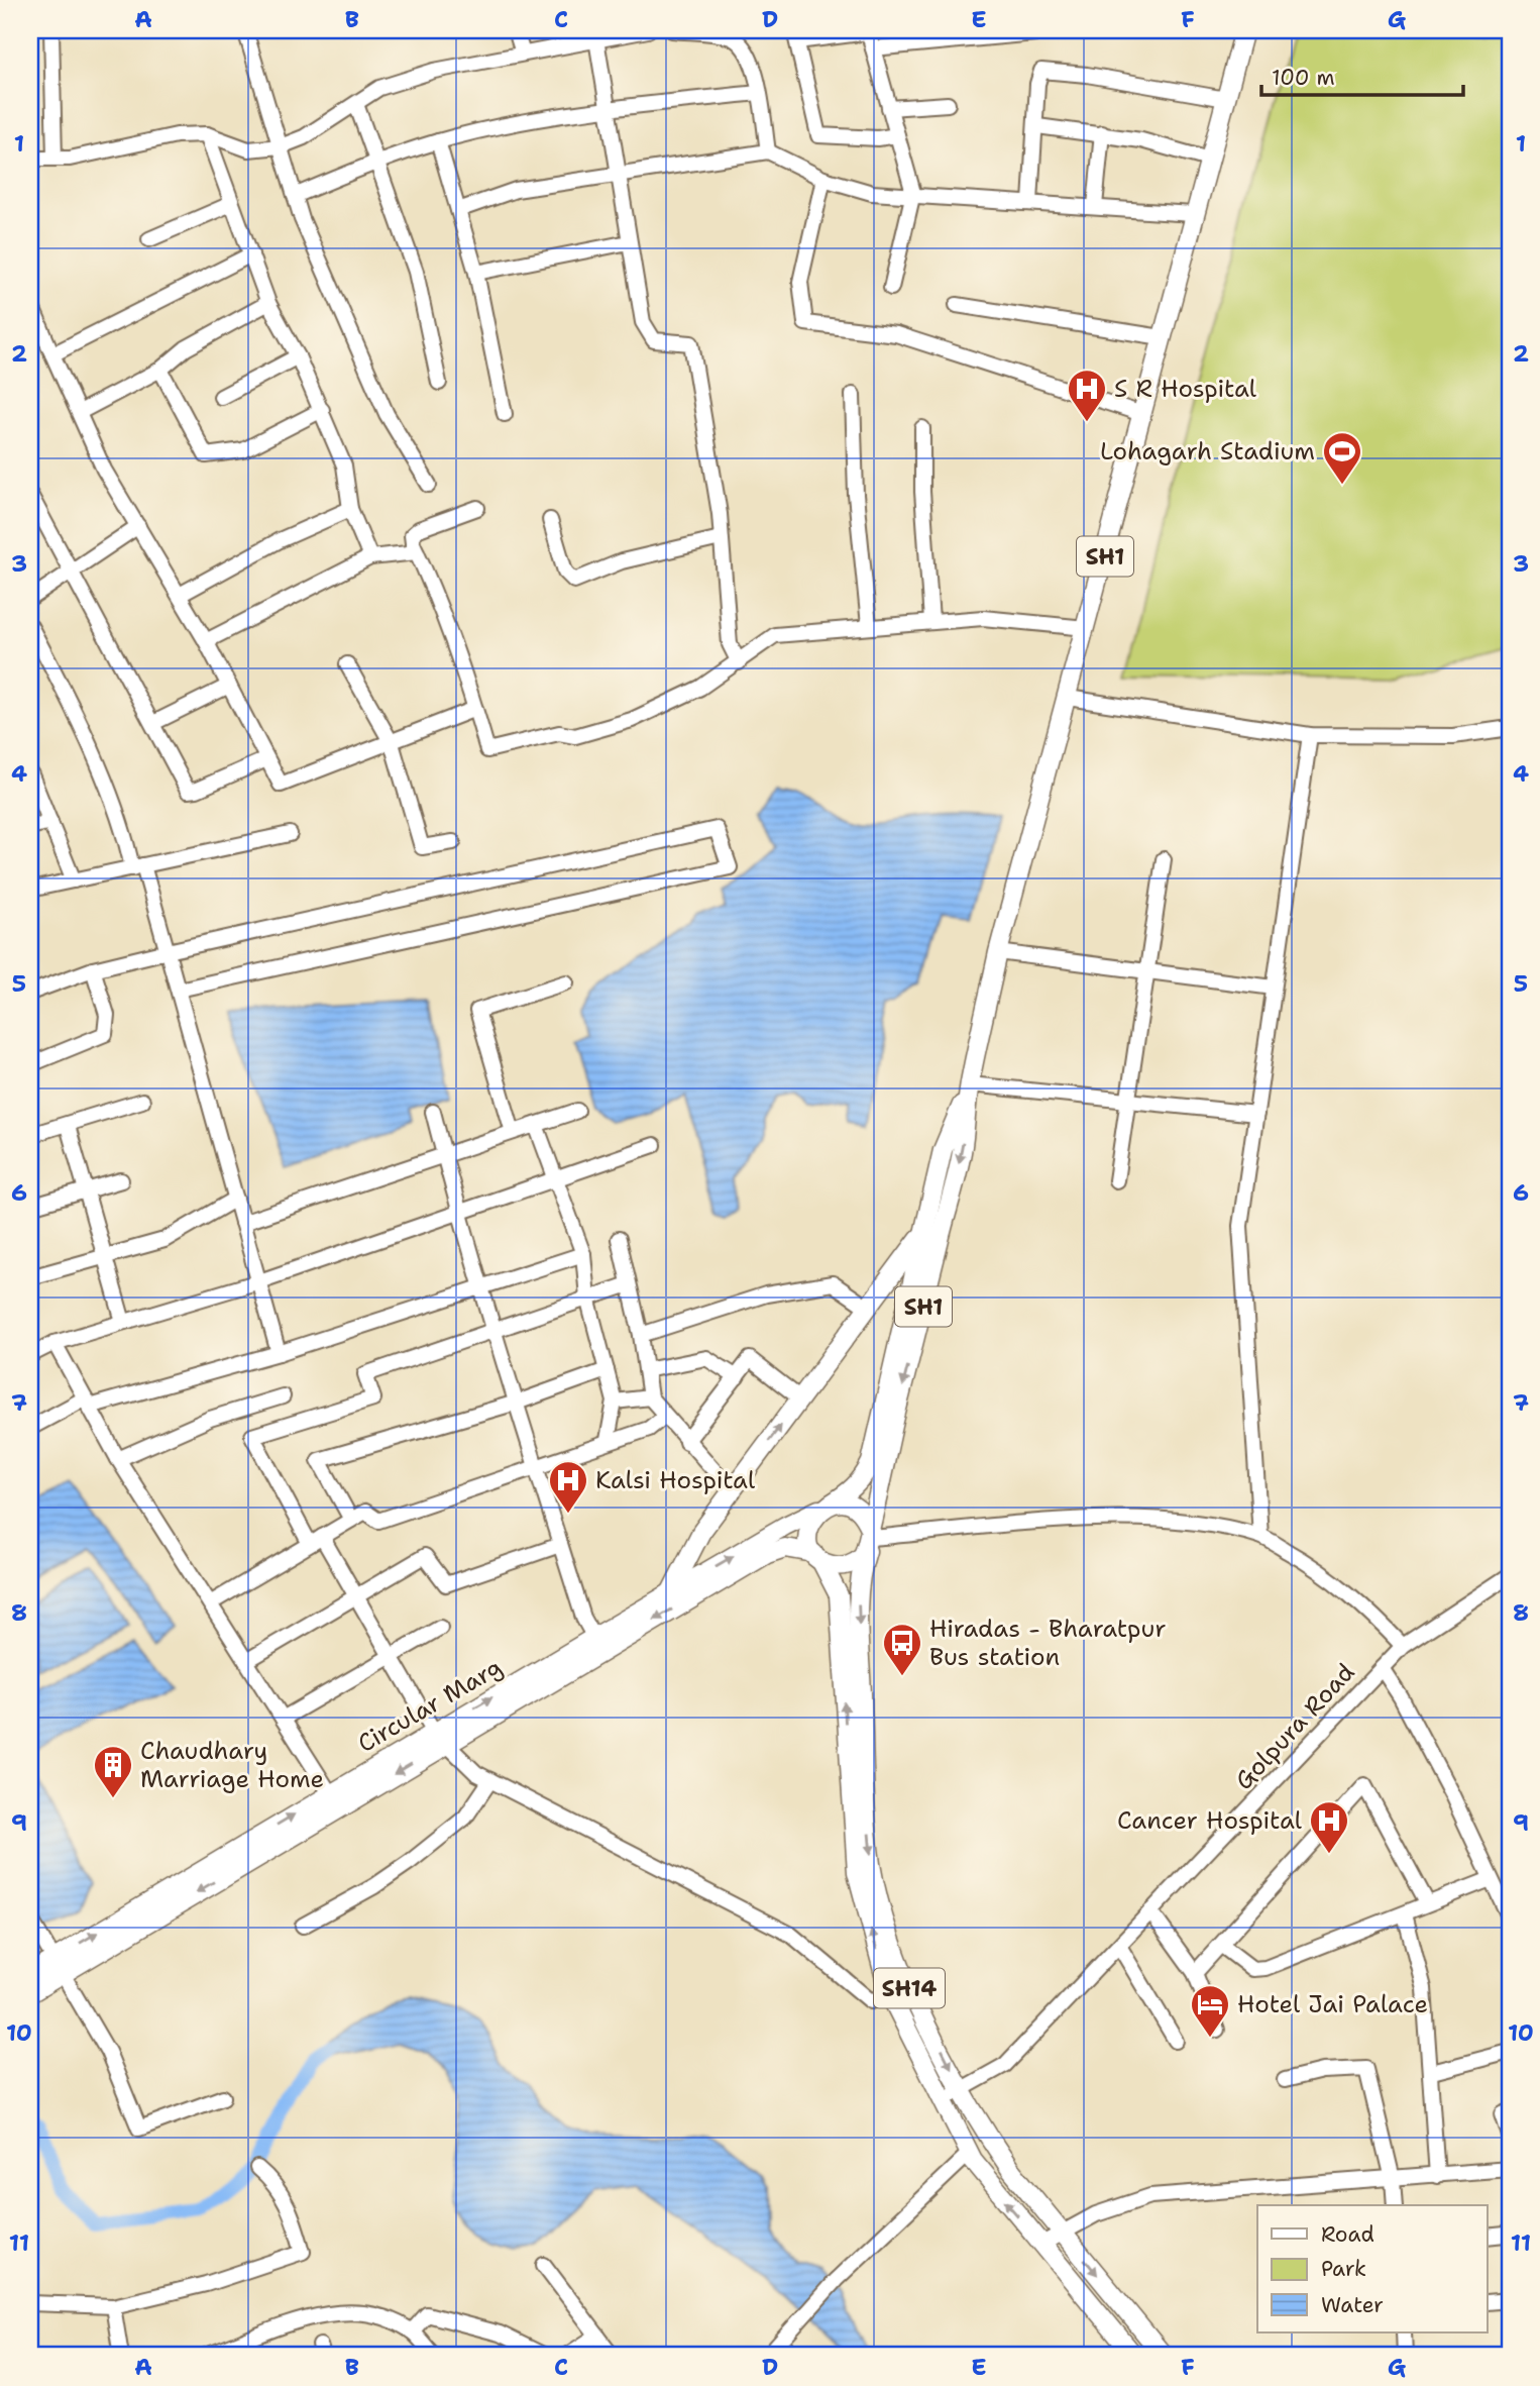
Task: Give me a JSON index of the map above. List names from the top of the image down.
{
  "streets": {
    "main road": ["SH1", "Circular Marg", "SH14"],
    "street": ["Golpura Road"]
  },
  "crossings": [
    ["SH1", "Circular Marg"],
    ["SH1", "SH14"],
    ["Circular Marg", "SH14"],
    ["Golpura Road", "SH14"]
  ],
  "places": {
    "hospital": ["S R Hospital", "Kalsi Hospital", "Cancer Hospital"],
    "sports": ["Lohagarh Stadium"],
    "bus stop": ["Hiradas - Bharatpur Bus station"],
    "building": ["Chaudhary Marriage Home"],
    "hotel": ["Hotel Jai Palace"]
  },
  "legend": ["Road", "Park", "Water"],
  "scale_bar": "100 m",
  "grid": {
    "columns": [
      "A",
      "B",
      "C",
      "D",
      "E",
      "F",
      "G"
    ],
    "rows": [
      "1",
      "2",
      "3",
      "4",
      "5",
      "6",
      "7",
      "8",
      "9",
      "10",
      "11"
    ]
  }
}
